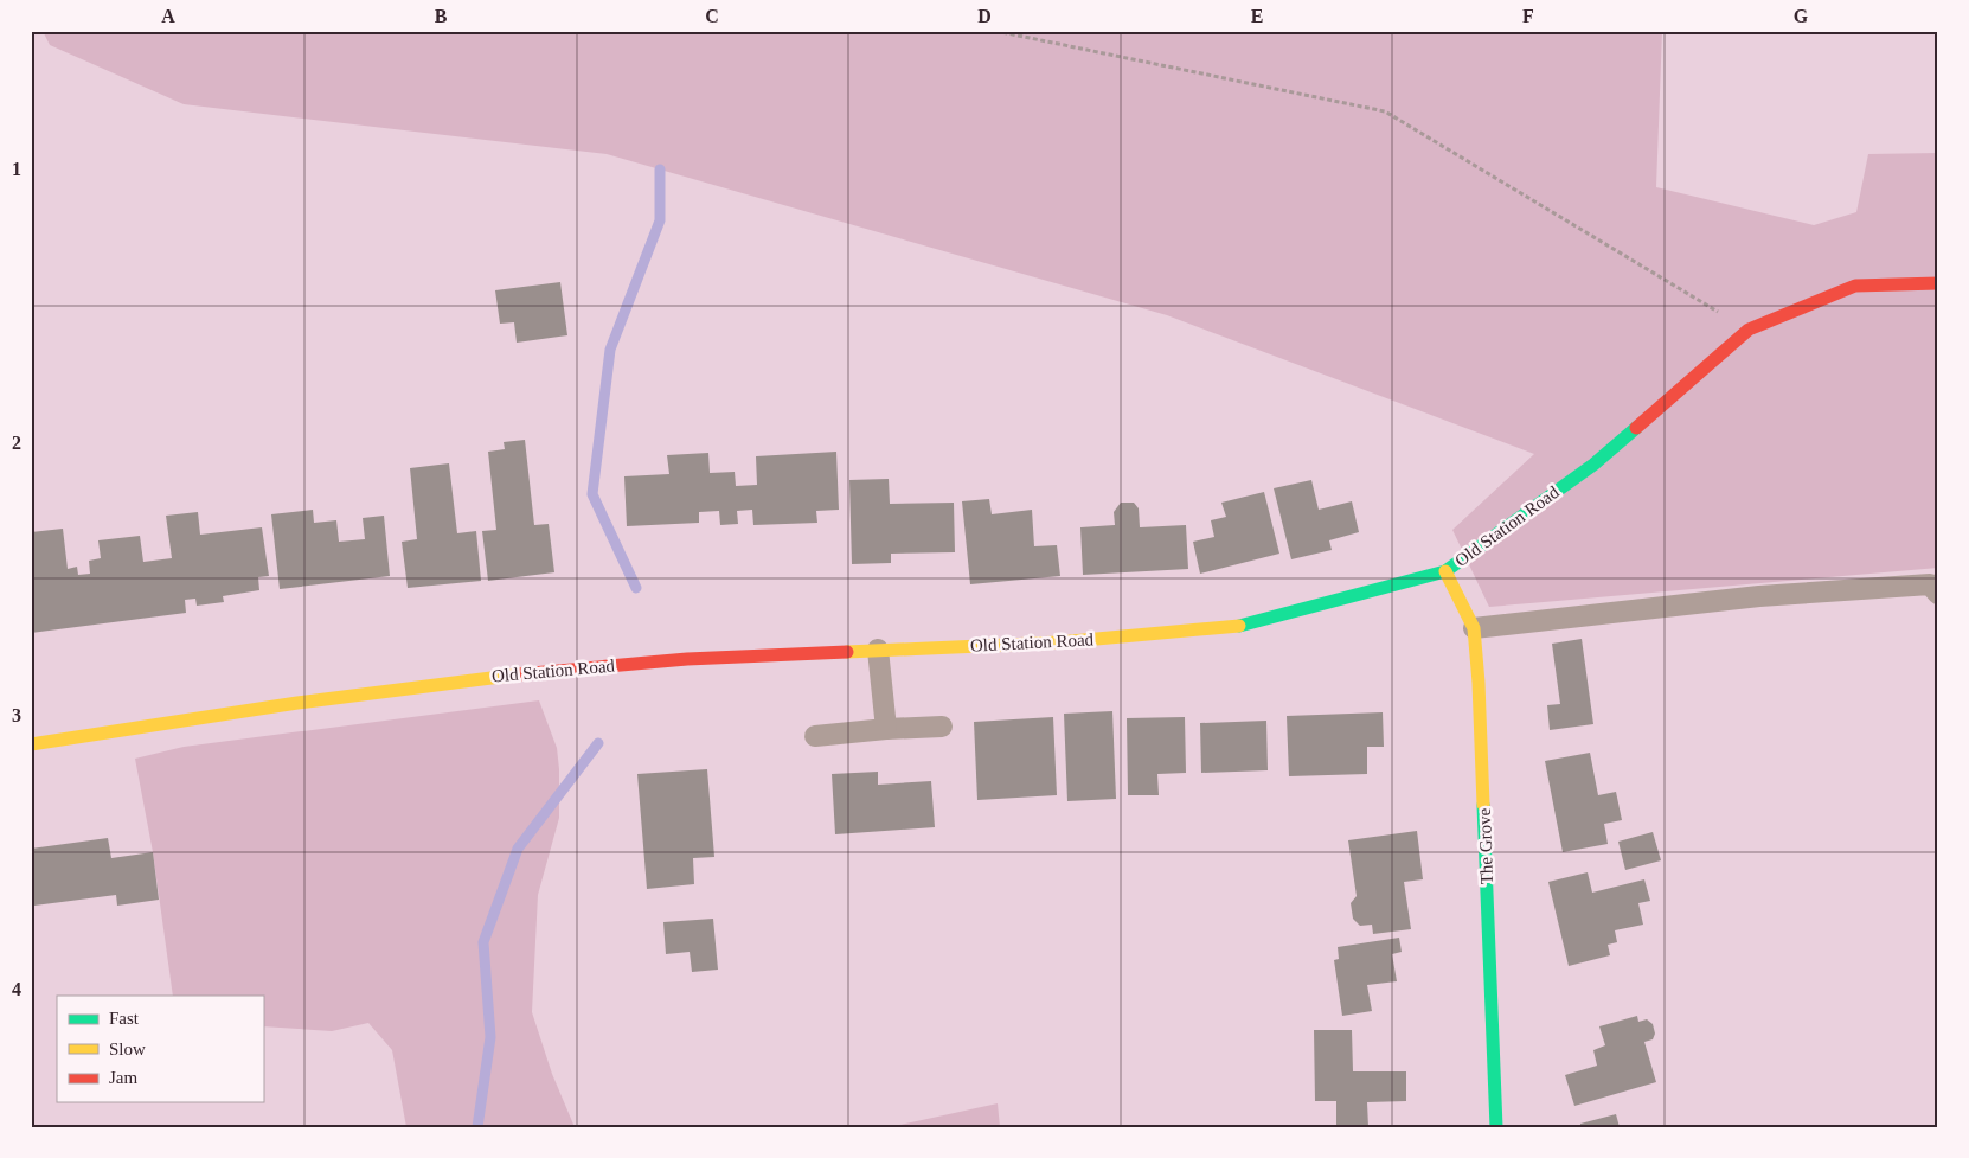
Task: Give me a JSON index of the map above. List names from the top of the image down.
{
  "streets": {
    "street": ["Old Station Road", "The Grove"]
  },
  "crossings": [
    ["Old Station Road", "The Grove"]
  ],
  "legend": ["Fast", "Slow", "Jam"],
  "grid": {
    "columns": [
      "A",
      "B",
      "C",
      "D",
      "E",
      "F",
      "G"
    ],
    "rows": [
      "1",
      "2",
      "3",
      "4"
    ]
  }
}
